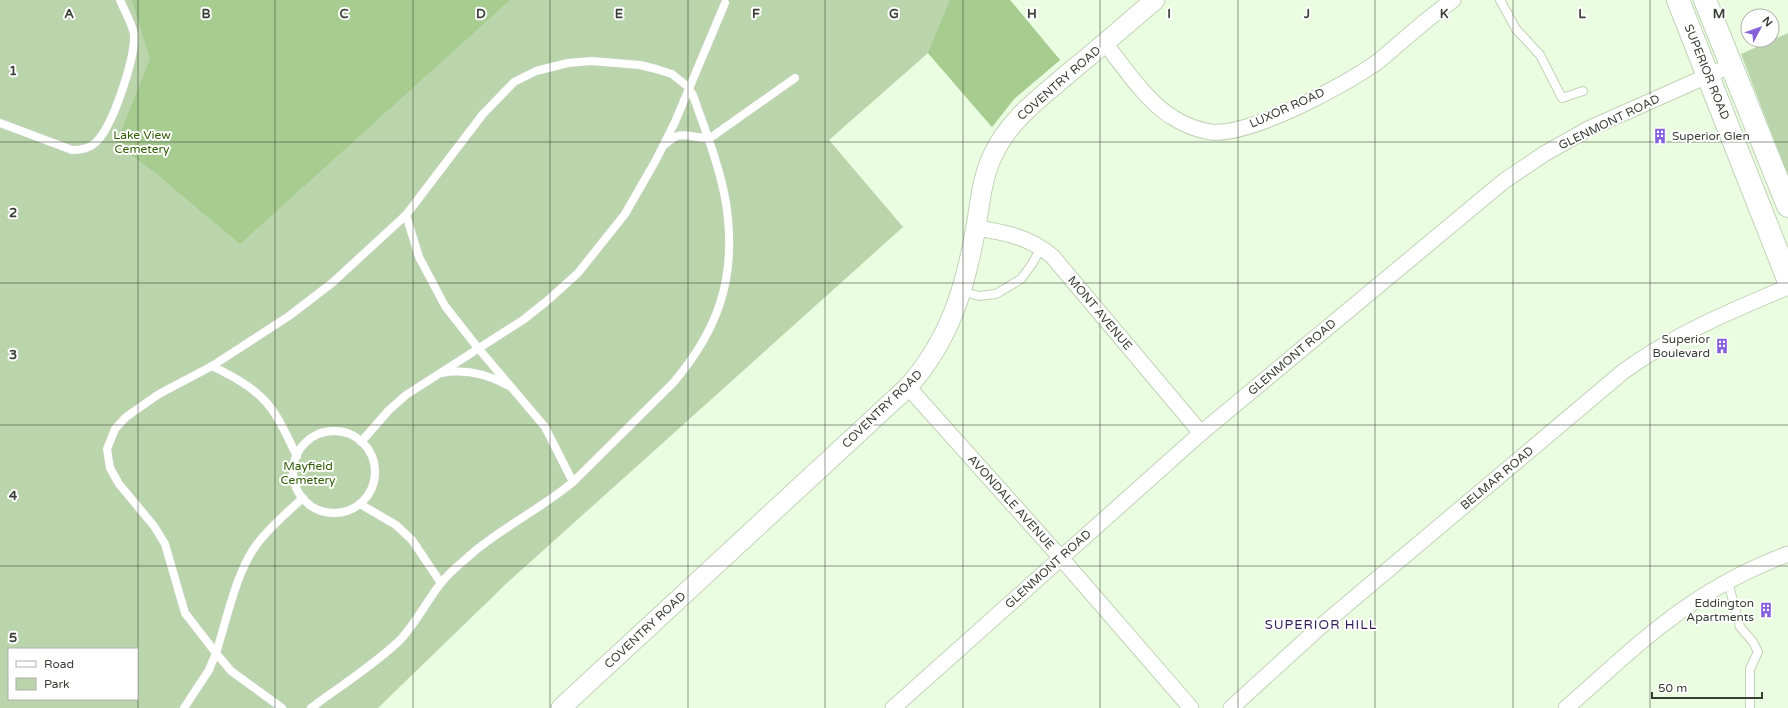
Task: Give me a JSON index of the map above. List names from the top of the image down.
{
  "streets": {
    "main road": ["SUPERIOR ROAD"],
    "street": [
      "COVENTRY ROAD",
      "LUXOR ROAD",
      "GLENMONT ROAD",
      "MONT AVENUE",
      "BELMAR ROAD",
      "AVONDALE AVENUE"
    ]
  },
  "crossings": [
    ["SUPERIOR ROAD", "GLENMONT ROAD"],
    ["COVENTRY ROAD", "LUXOR ROAD"],
    ["COVENTRY ROAD", "MONT AVENUE"],
    ["COVENTRY ROAD", "AVONDALE AVENUE"],
    ["GLENMONT ROAD", "MONT AVENUE"],
    ["GLENMONT ROAD", "AVONDALE AVENUE"]
  ],
  "districts": ["SUPERIOR HILL"],
  "parks": ["Lake View Cemetery", "Mayfield Cemetery"],
  "places": {
    "building": ["Superior Glen", "Superior Boulevard", "Eddington Apartments"]
  },
  "legend": ["Road", "Park"],
  "scale_bar": "50 m",
  "north": "top right",
  "grid": {
    "columns": [
      "A",
      "B",
      "C",
      "D",
      "E",
      "F",
      "G",
      "H",
      "I",
      "J",
      "K",
      "L",
      "M"
    ],
    "rows": [
      "1",
      "2",
      "3",
      "4",
      "5"
    ]
  }
}
